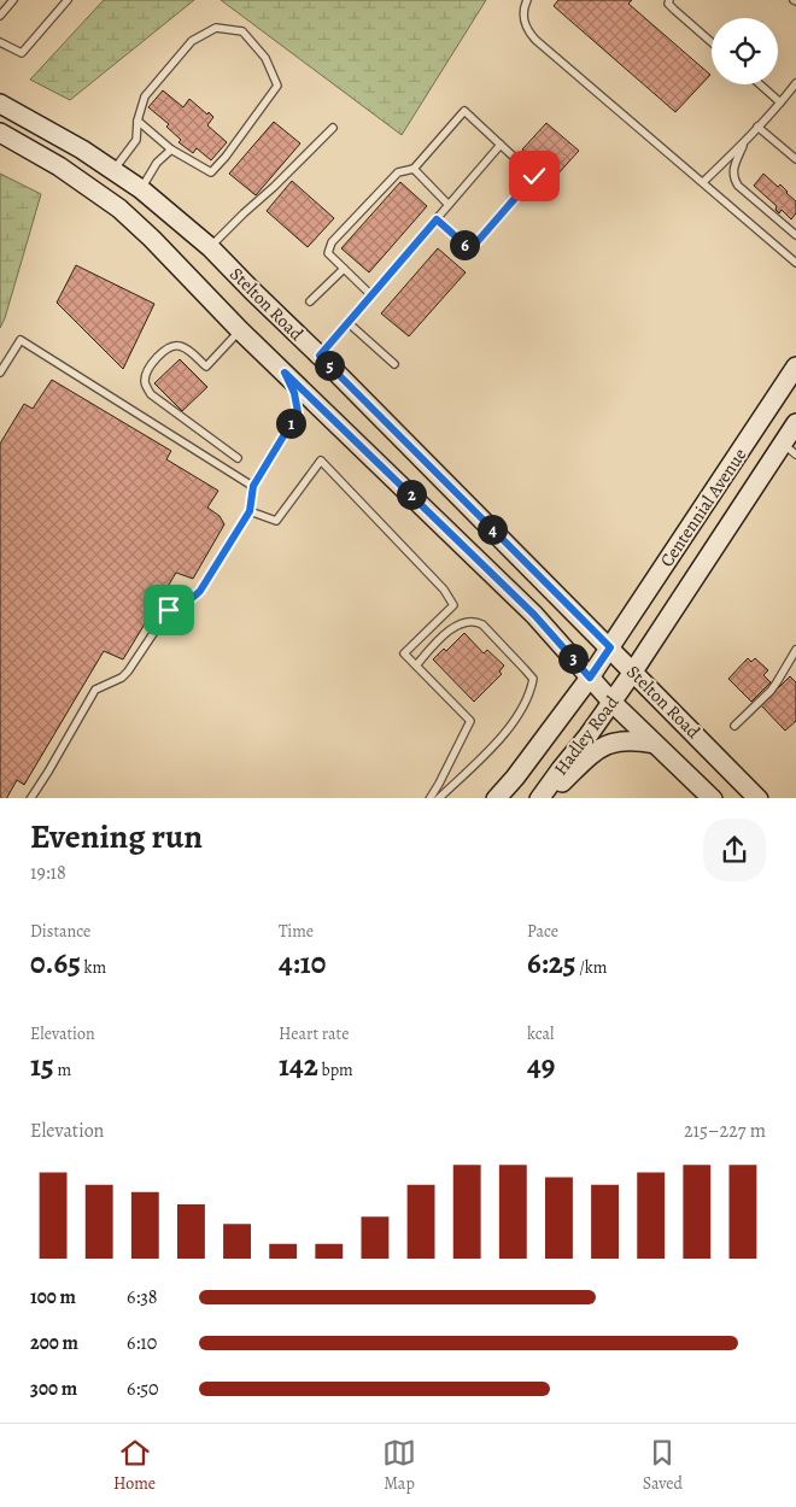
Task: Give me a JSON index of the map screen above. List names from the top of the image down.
{
  "streets": {
    "main road": ["Stelton Road", "Centennial Avenue", "Hadley Road"]
  },
  "crossings": [
    ["Stelton Road", "Centennial Avenue"],
    ["Stelton Road", "Hadley Road"],
    ["Centennial Avenue", "Hadley Road"]
  ],
  "page": {
    "pins": [
      "6",
      "5",
      "1",
      "2",
      "4",
      "3"
    ],
    "heading": ["Evening run", "19:18"],
    "stats": [
      ["Distance", "0.65 km"],
      ["Time", "4:10"],
      ["Pace", "6:25 /km"],
      ["Elevation", "15 m"],
      ["Heart rate", "142 bpm"],
      ["kcal", "49"]
    ],
    "chart": ["Elevation", "215–227 m"],
    "list": [
      {
        "name": "100 m",
        "note": "6:38"
      },
      {
        "name": "200 m",
        "note": "6:10"
      },
      {
        "name": "300 m",
        "note": "6:50"
      }
    ],
    "tabs": ["Home", "Map", "Saved"]
  }
}
